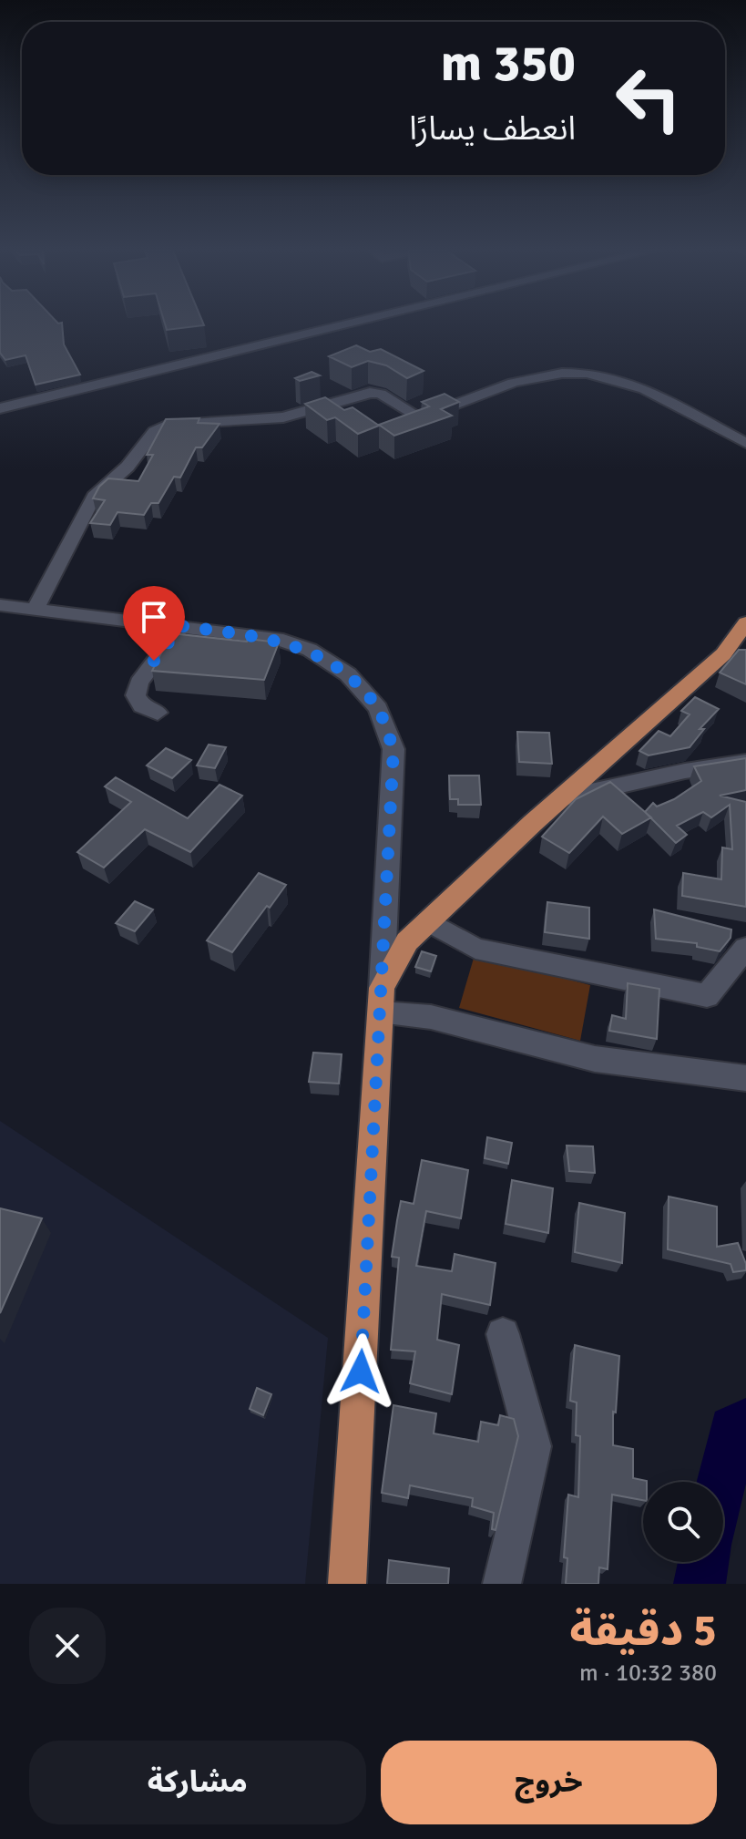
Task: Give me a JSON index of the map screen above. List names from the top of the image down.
{
  "page": {
    "turn": ["350 m", "انعطف يسارًا"],
    "heading": ["5 دقيقة", "380 m · 10:32"],
    "buttons": ["خروج", "مشاركة"]
  }
}
